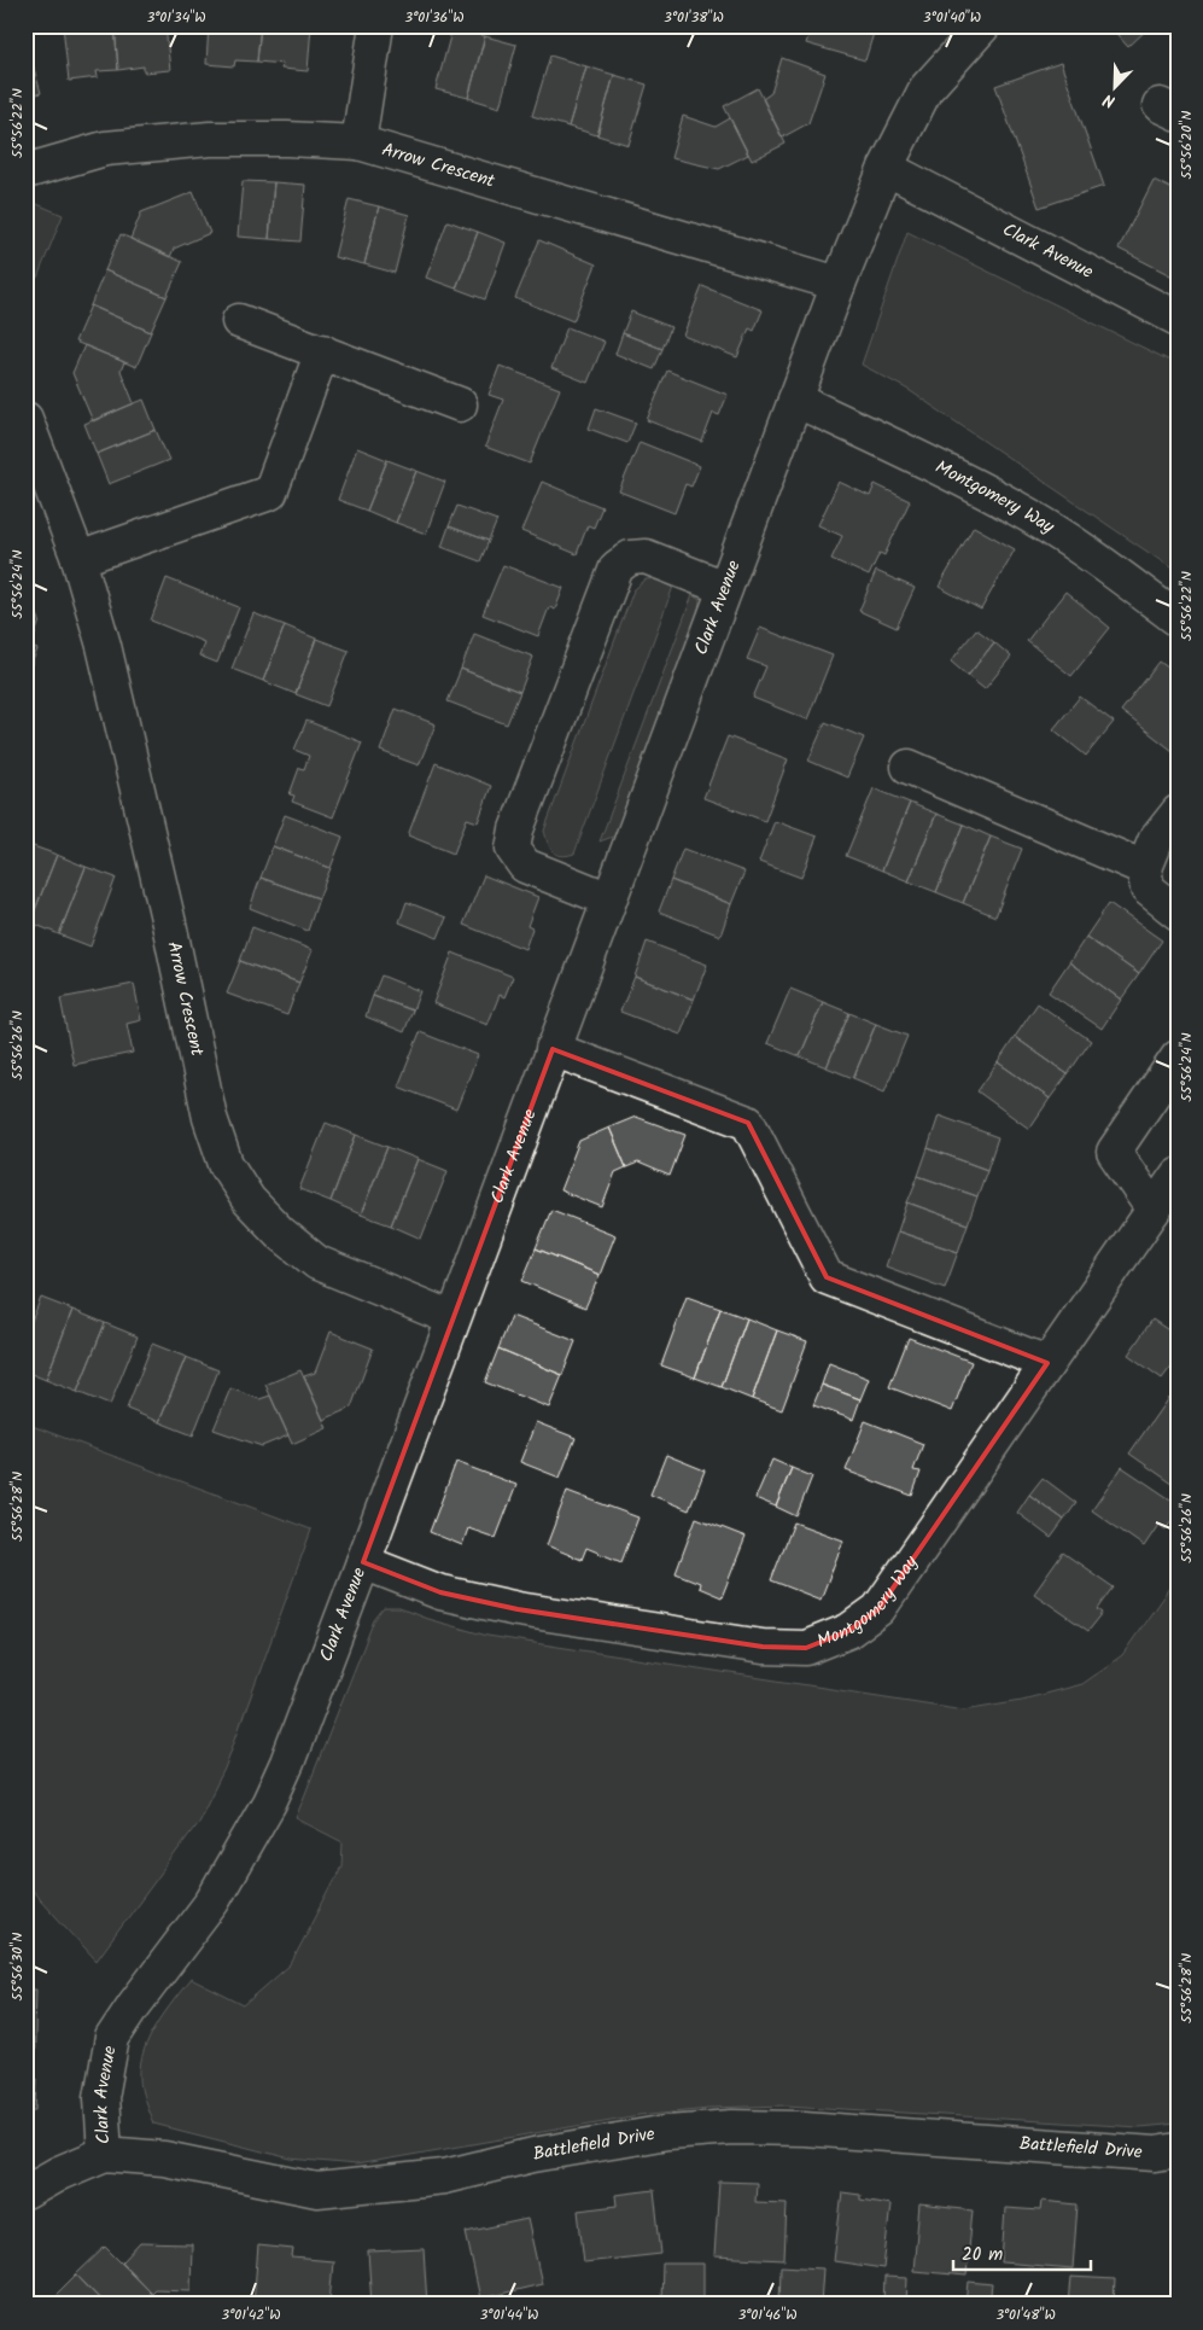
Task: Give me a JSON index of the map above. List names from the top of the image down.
{
  "streets": {
    "street": [
      "Arrow Crescent",
      "Clark Avenue",
      "Montgomery Way",
      "Battlefield Drive"
    ]
  },
  "crossings": [
    ["Arrow Crescent", "Clark Avenue"],
    ["Clark Avenue", "Montgomery Way"],
    ["Clark Avenue", "Battlefield Drive"]
  ],
  "scale_bar": "20 m",
  "north": "bottom left",
  "coordinates": [
    "3°01'34\"W",
    "3°01'36\"W",
    "3°01'38\"W",
    "3°01'40\"W",
    "55°56'22\"N",
    "55°56'20\"N",
    "55°56'24\"N",
    "55°56'26\"N",
    "55°56'28\"N",
    "55°56'30\"N",
    "3°01'42\"W",
    "3°01'44\"W",
    "3°01'46\"W",
    "3°01'48\"W"
  ]
}
